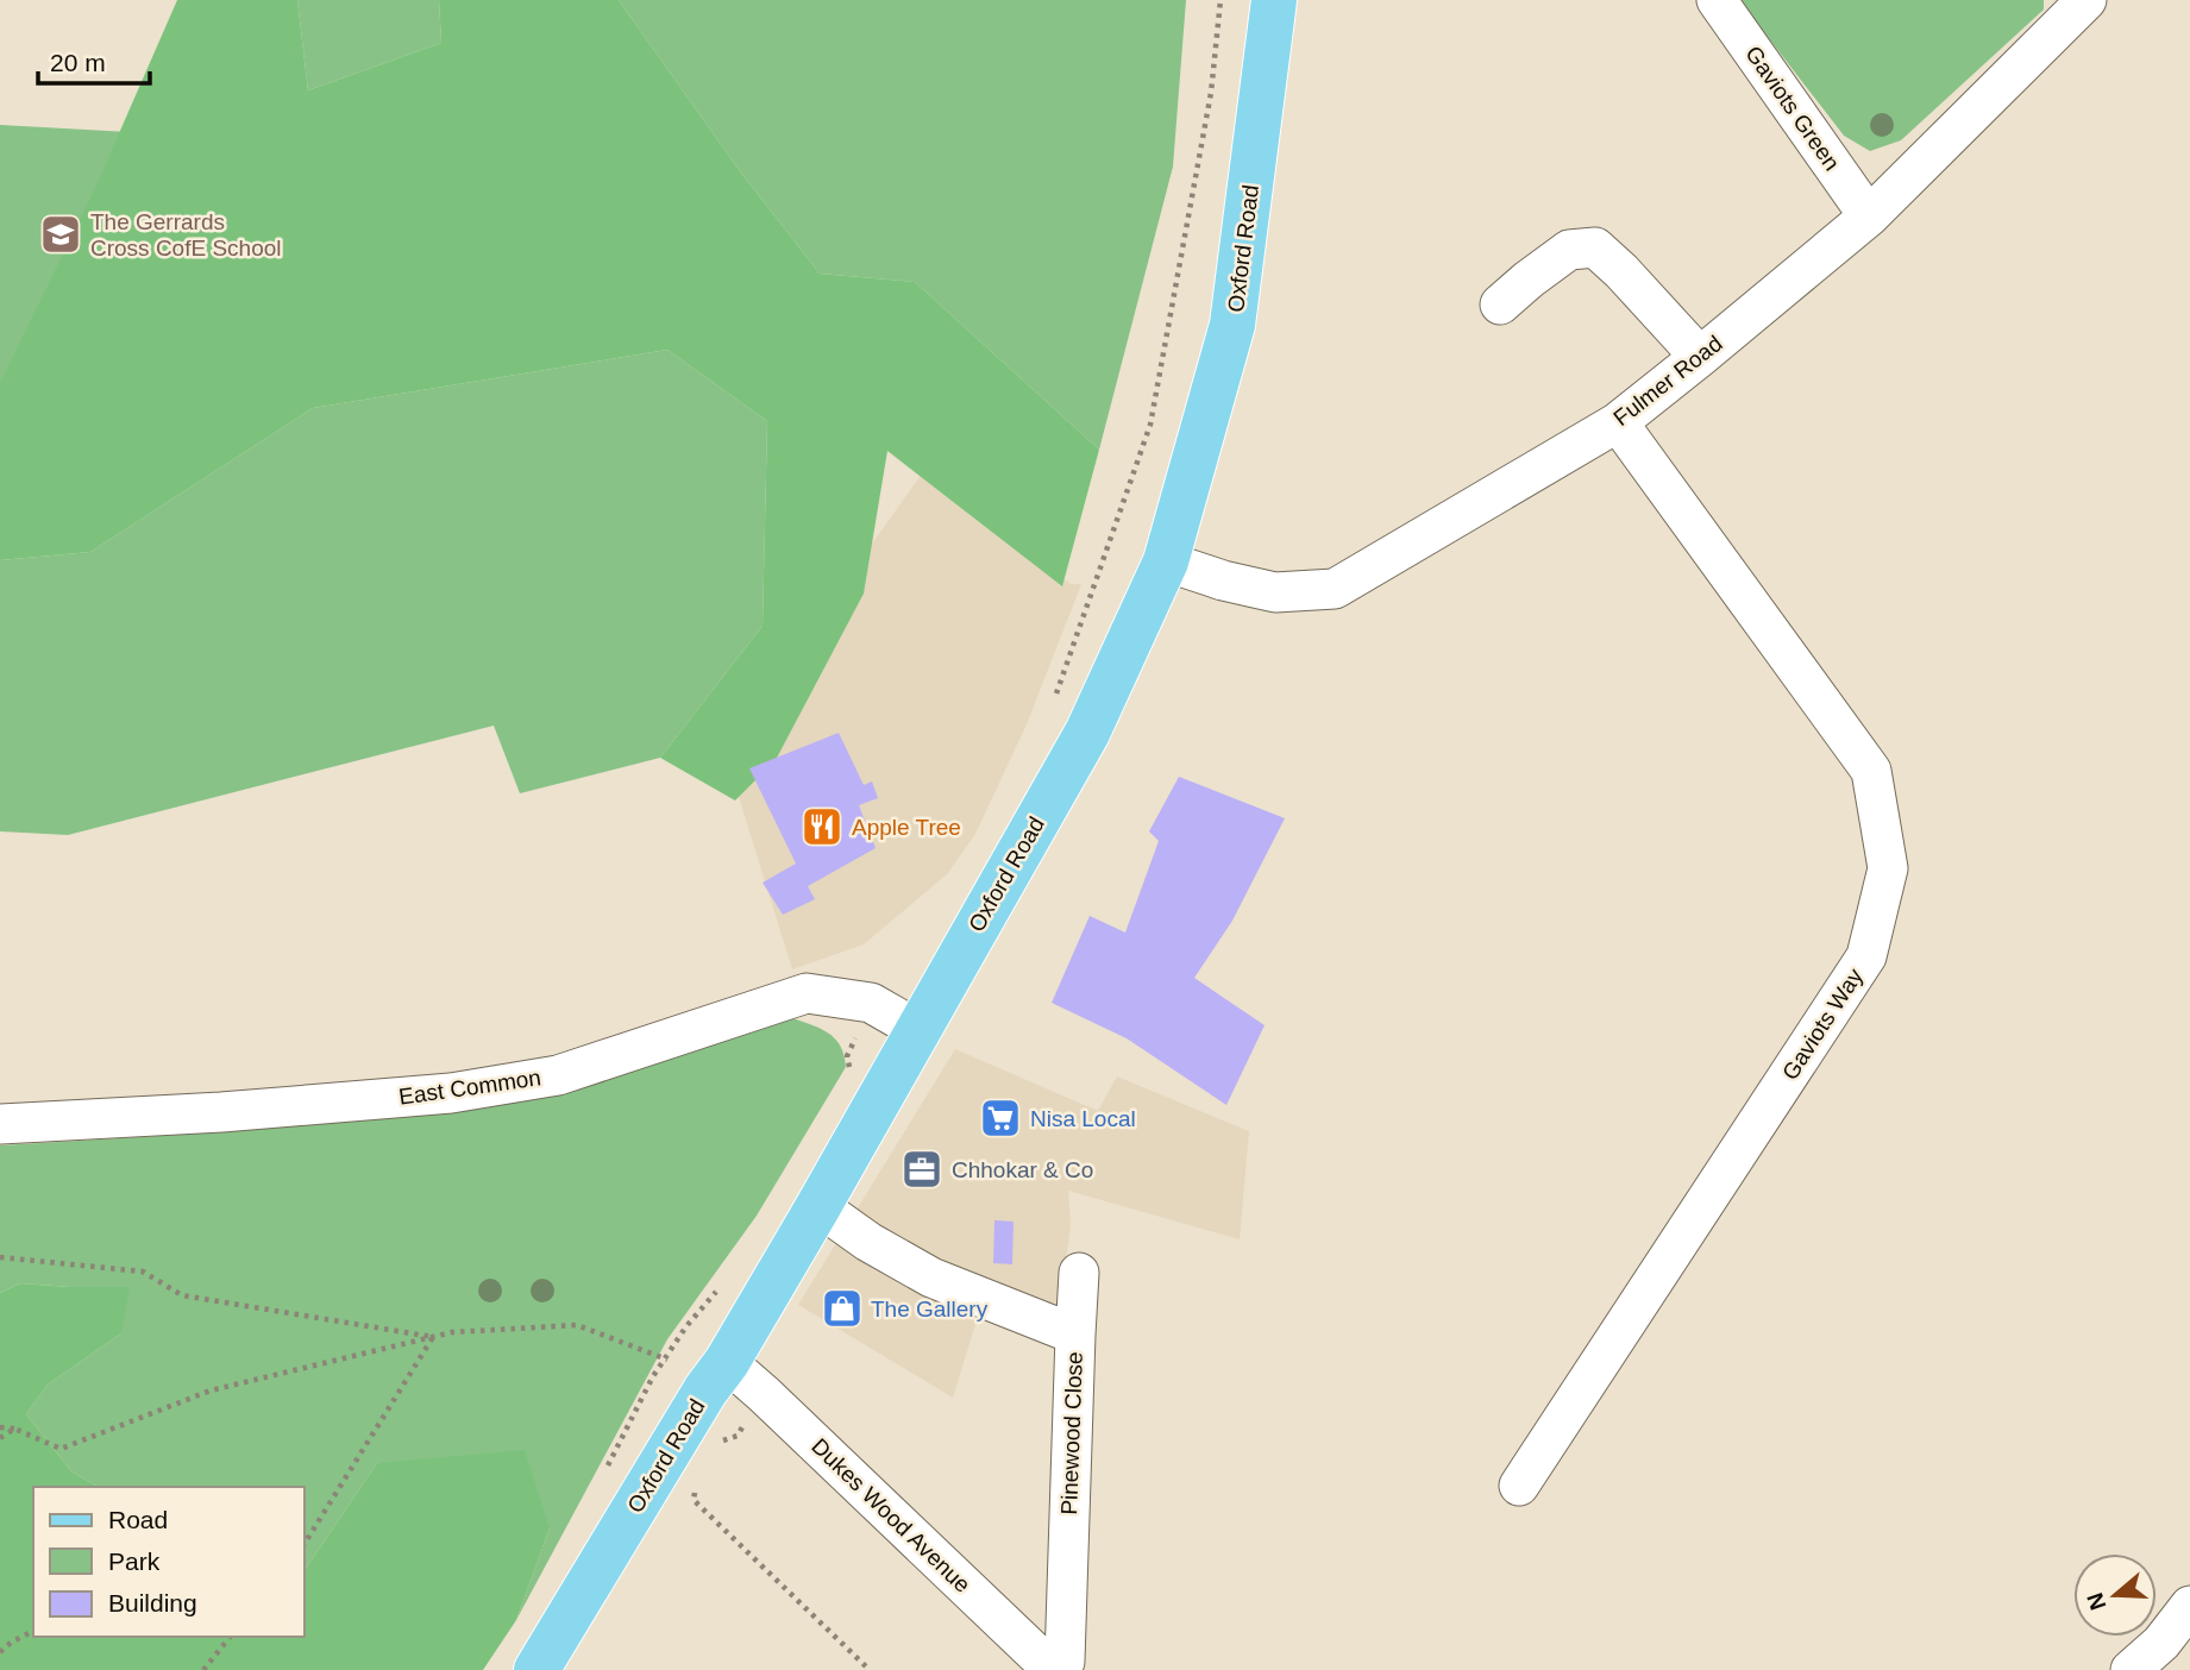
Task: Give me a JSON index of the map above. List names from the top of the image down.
{
  "streets": {
    "main road": ["Oxford Road"],
    "street": [
      "Gaviots Green",
      "Fulmer Road",
      "Gaviots Way",
      "East Common",
      "Pinewood Close",
      "Dukes Wood Avenue"
    ]
  },
  "crossings": [
    ["Gaviots Green", "Fulmer Road"],
    ["Oxford Road", "Fulmer Road"],
    ["Oxford Road", "East Common"],
    ["Oxford Road", "Pinewood Close"],
    ["Oxford Road", "Dukes Wood Avenue"],
    ["Fulmer Road", "Gaviots Way"],
    ["Pinewood Close", "Dukes Wood Avenue"]
  ],
  "places": {
    "school or university": ["The Gerrards Cross CofE School"],
    "restaurant": ["Apple Tree"],
    "supermarket": ["Nisa Local"],
    "office": ["Chhokar & Co"],
    "shop": ["The Gallery"]
  },
  "legend": ["Road", "Park", "Building"],
  "scale_bar": "20 m",
  "north": "left"
}
